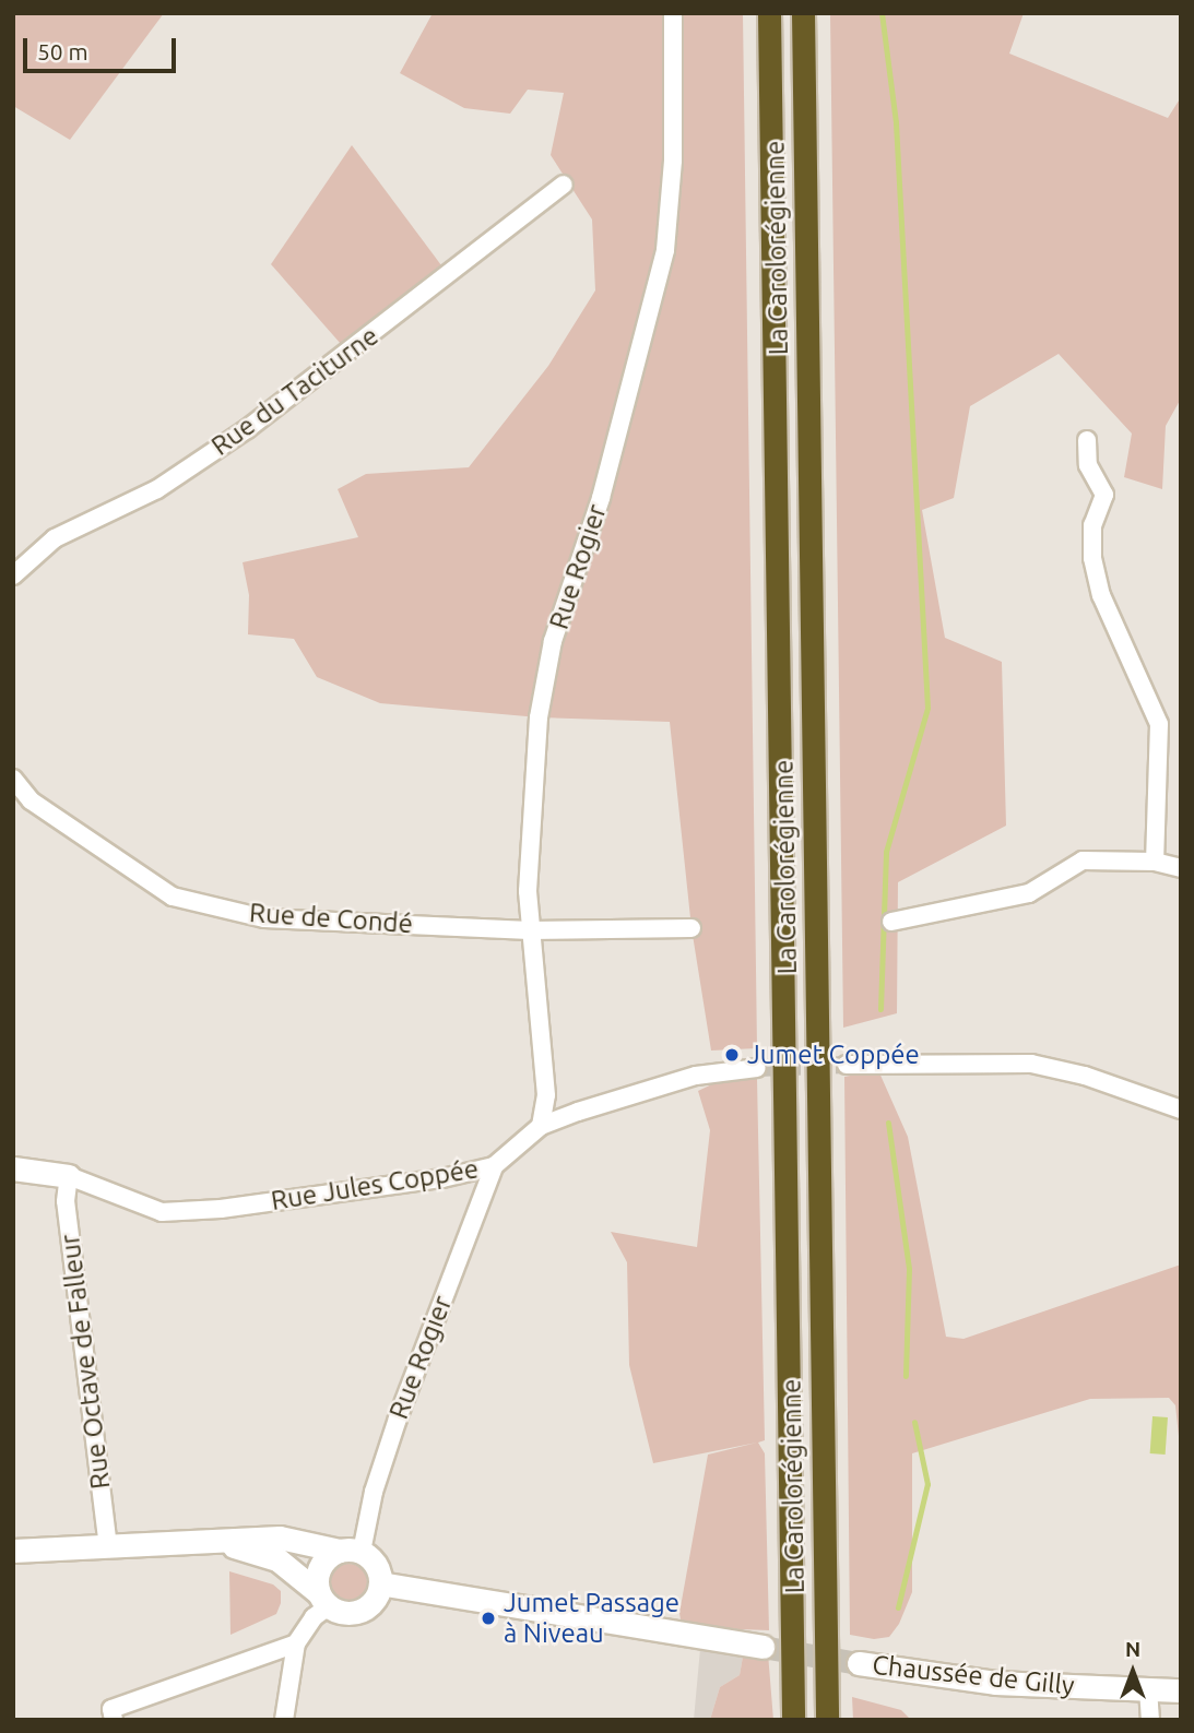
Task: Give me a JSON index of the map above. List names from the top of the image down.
{
  "streets": {
    "highway": ["La Carolorégienne"],
    "street": [
      "Rue du Taciturne",
      "Rue Rogier",
      "Rue de Condé",
      "Rue Jules Coppée",
      "Rue Octave de Falleur",
      "Chaussée de Gilly"
    ]
  },
  "crossings": [
    ["Rue Rogier", "Rue de Condé"],
    ["Rue Rogier", "Rue Jules Coppée"],
    ["Rue Jules Coppée", "Rue Octave de Falleur"]
  ],
  "places": ["Jumet Coppée", "Jumet Passage à Niveau"],
  "scale_bar": "50 m",
  "north": "top"
}
